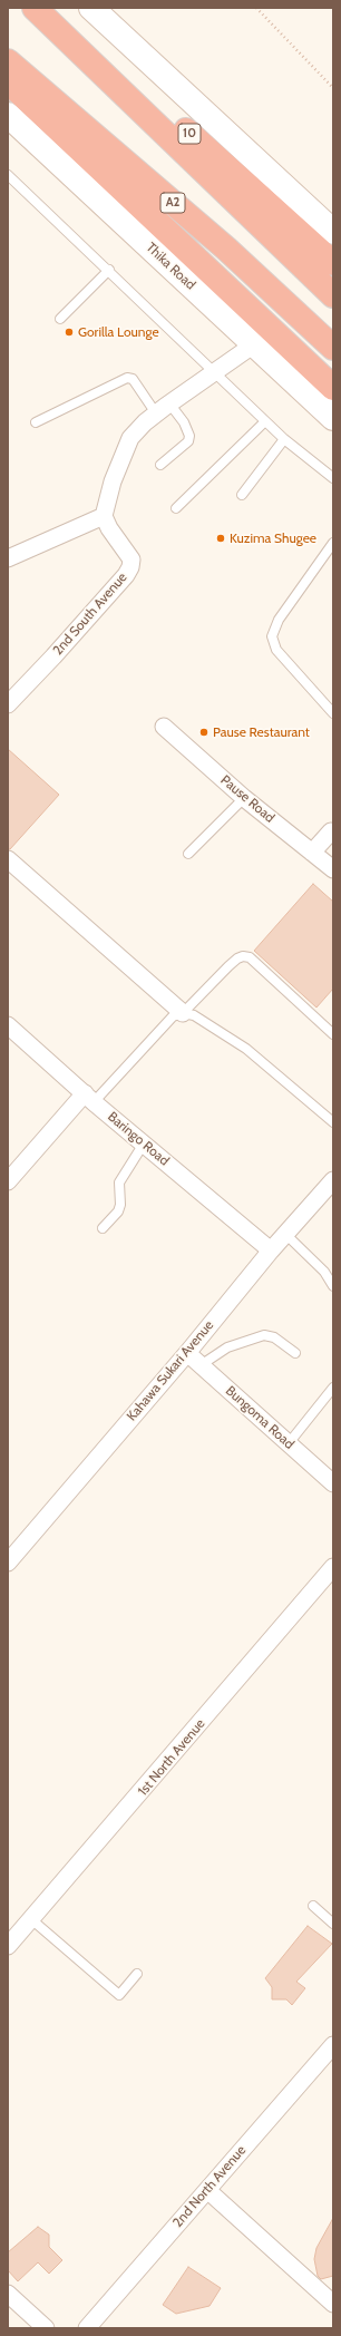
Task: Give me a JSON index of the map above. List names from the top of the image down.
{
  "streets": {
    "highway": ["10", "A2"],
    "main road": ["Thika Road"],
    "street": [
      "2nd South Avenue",
      "Pause Road",
      "Baringo Road",
      "Kahawa Sukari Avenue",
      "Bungoma Road",
      "1st North Avenue",
      "2nd North Avenue"
    ]
  },
  "crossings": [
    ["Baringo Road", "Kahawa Sukari Avenue"],
    ["Kahawa Sukari Avenue", "Bungoma Road"]
  ],
  "places": ["Gorilla Lounge", "Kuzima Shugee", "Pause Restaurant"]
}
